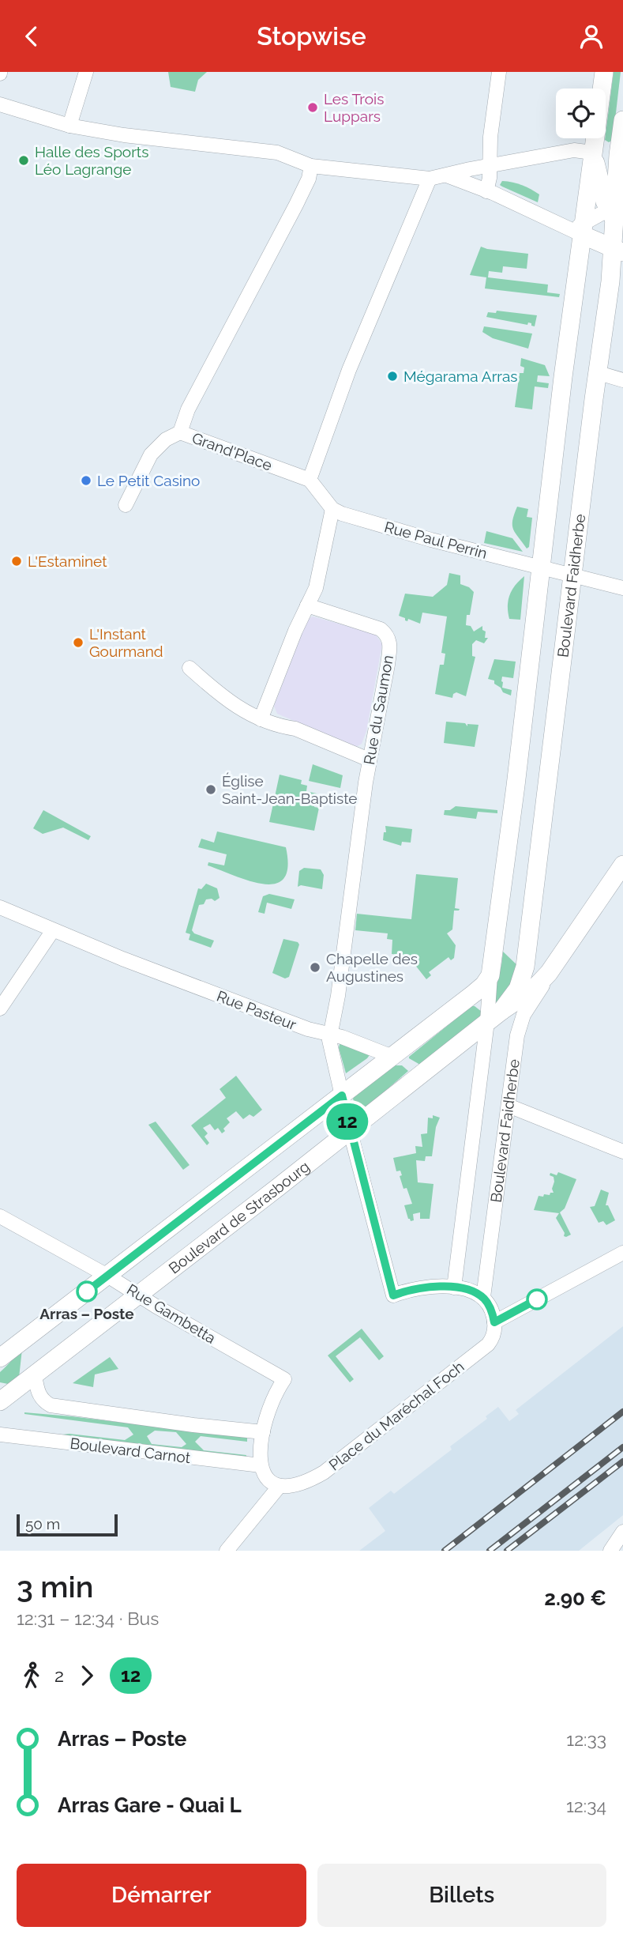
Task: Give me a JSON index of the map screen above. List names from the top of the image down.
{
  "streets": {
    "main road": ["Boulevard Faidherbe", "Boulevard de Strasbourg"],
    "street": [
      "Grand'Place",
      "Rue Paul Perrin",
      "Rue du Saumon",
      "Rue Pasteur",
      "Rue Gambetta",
      "Place du Maréchal Foch",
      "Boulevard Carnot"
    ]
  },
  "crossings": [
    ["Rue Paul Perrin", "Boulevard Faidherbe"],
    ["Boulevard Faidherbe", "Rue du Saumon"],
    ["Boulevard Faidherbe", "Boulevard de Strasbourg"],
    ["Rue du Saumon", "Rue Pasteur"],
    ["Rue du Saumon", "Boulevard de Strasbourg"],
    ["Boulevard de Strasbourg", "Rue Gambetta"]
  ],
  "places": [
    "Les Trois Luppars",
    "Halle des Sports Léo Lagrange",
    "Mégarama Arras",
    "Le Petit Casino",
    "L'Estaminet",
    "L'Instant Gourmand",
    "Église Saint-Jean-Baptiste",
    "Chapelle des Augustines",
    "Arras – Poste"
  ],
  "lines": ["bus line 12"],
  "scale_bar": "50 m",
  "page": {
    "header": "Stopwise",
    "on_map": "12",
    "scale": "50 m",
    "heading": ["3 min", "12:31 – 12:34 · Bus", "2.90 €"],
    "legs": ["2", "12"],
    "list": [
      {
        "name": "Arras – Poste",
        "value": "12:33"
      },
      {
        "name": "Arras Gare - Quai L",
        "value": "12:34"
      }
    ],
    "buttons": ["Démarrer", "Billets"]
  }
}
